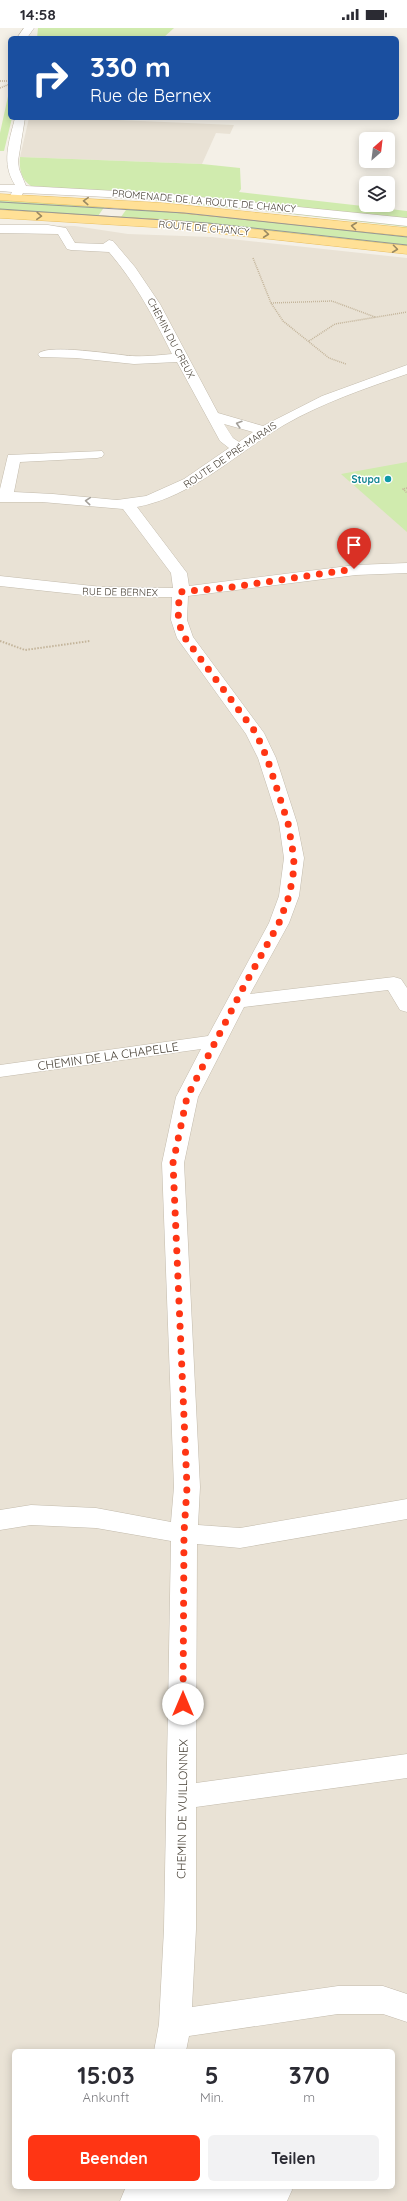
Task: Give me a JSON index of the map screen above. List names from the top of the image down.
{
  "streets": {
    "main road": ["ROUTE DE CHANCY"],
    "street": [
      "PROMENADE DE LA ROUTE DE CHANCY",
      "CHEMIN DU CREUX",
      "ROUTE DE PRÉ-MARAIS",
      "RUE DE BERNEX",
      "CHEMIN DE LA CHAPELLE",
      "CHEMIN DE VUILLONNEX"
    ]
  },
  "crossings": [
    ["PROMENADE DE LA ROUTE DE CHANCY", "ROUTE DE CHANCY"],
    ["CHEMIN DU CREUX", "ROUTE DE PRÉ-MARAIS"],
    ["RUE DE BERNEX", "CHEMIN DE VUILLONNEX"],
    ["CHEMIN DE LA CHAPELLE", "CHEMIN DE VUILLONNEX"]
  ],
  "places": ["Stupa"],
  "north": "top right",
  "page": {
    "status": "14:58",
    "turn": ["330 m", "Rue de Bernex"],
    "eta": [
      "15:03",
      "Ankunft",
      "5",
      "Min.",
      "370",
      "m"
    ],
    "buttons": ["Beenden", "Teilen"]
  }
}
